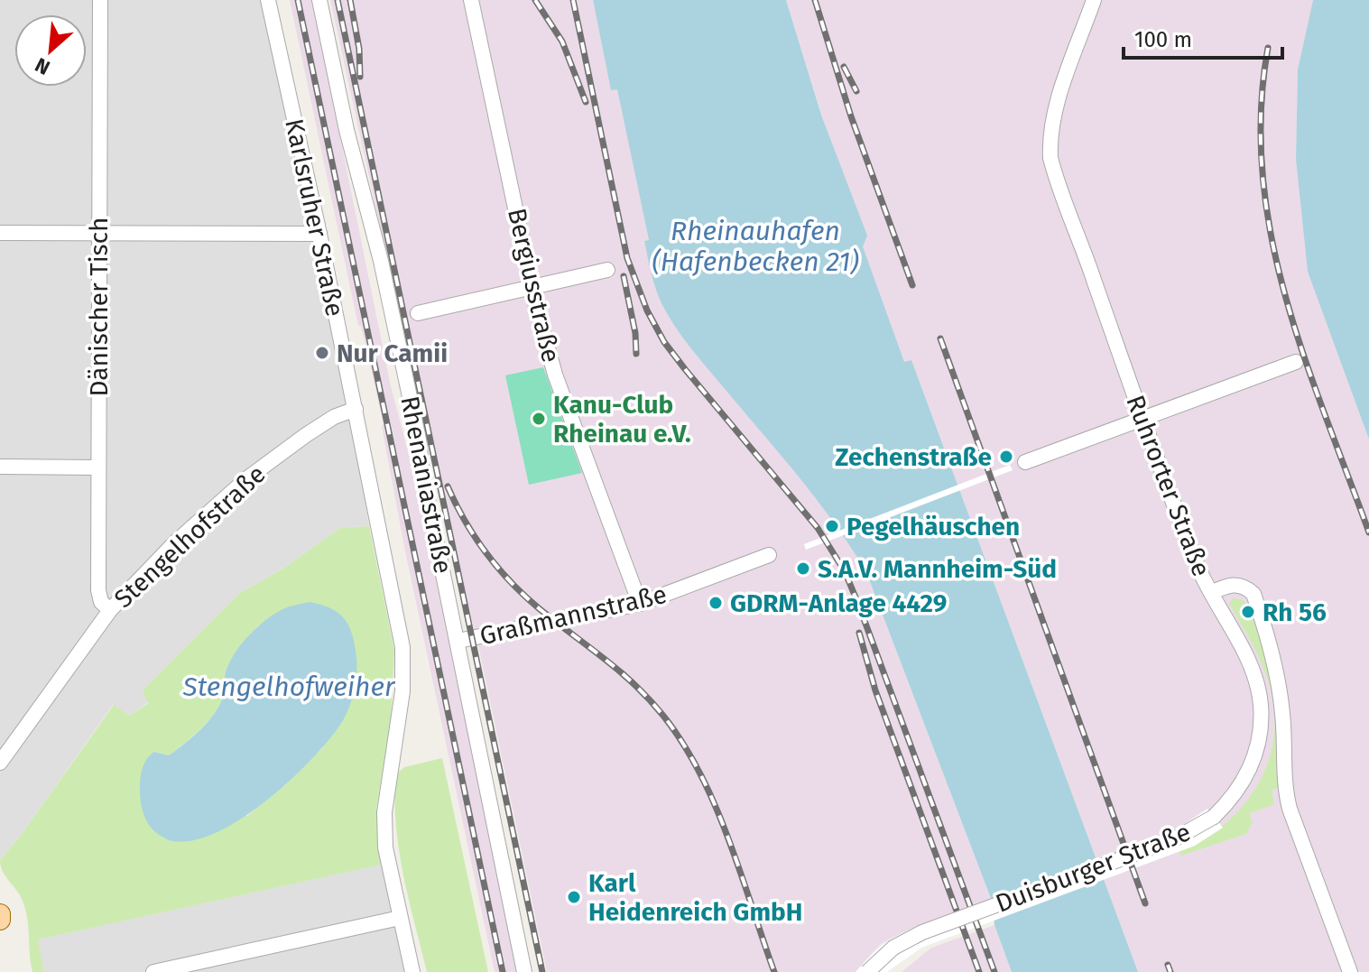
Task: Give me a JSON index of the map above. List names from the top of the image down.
{
  "streets": {
    "street": [
      "Karlsruher Straße",
      "Bergiusstraße",
      "Dänischer Tisch",
      "Rhenaniastraße",
      "Ruhrorter Straße",
      "Stengelhofstraße",
      "Graßmannstraße",
      "Duisburger Straße"
    ]
  },
  "crossings": [
    ["Karlsruher Straße", "Stengelhofstraße"],
    ["Bergiusstraße", "Graßmannstraße"],
    ["Dänischer Tisch", "Stengelhofstraße"],
    ["Rhenaniastraße", "Graßmannstraße"],
    ["Ruhrorter Straße", "Duisburger Straße"]
  ],
  "water": ["Rheinauhafen (Hafenbecken 21)", "Stengelhofweiher"],
  "places": [
    "Nur Camii",
    "Kanu-Club Rheinau e.V.",
    "Zechenstraße",
    "Pegelhäuschen",
    "S.A.V. Mannheim-Süd",
    "GDRM-Anlage 4429",
    "Rh 56",
    "Karl Heidenreich GmbH"
  ],
  "scale_bar": "100 m",
  "north": "bottom left"
}
